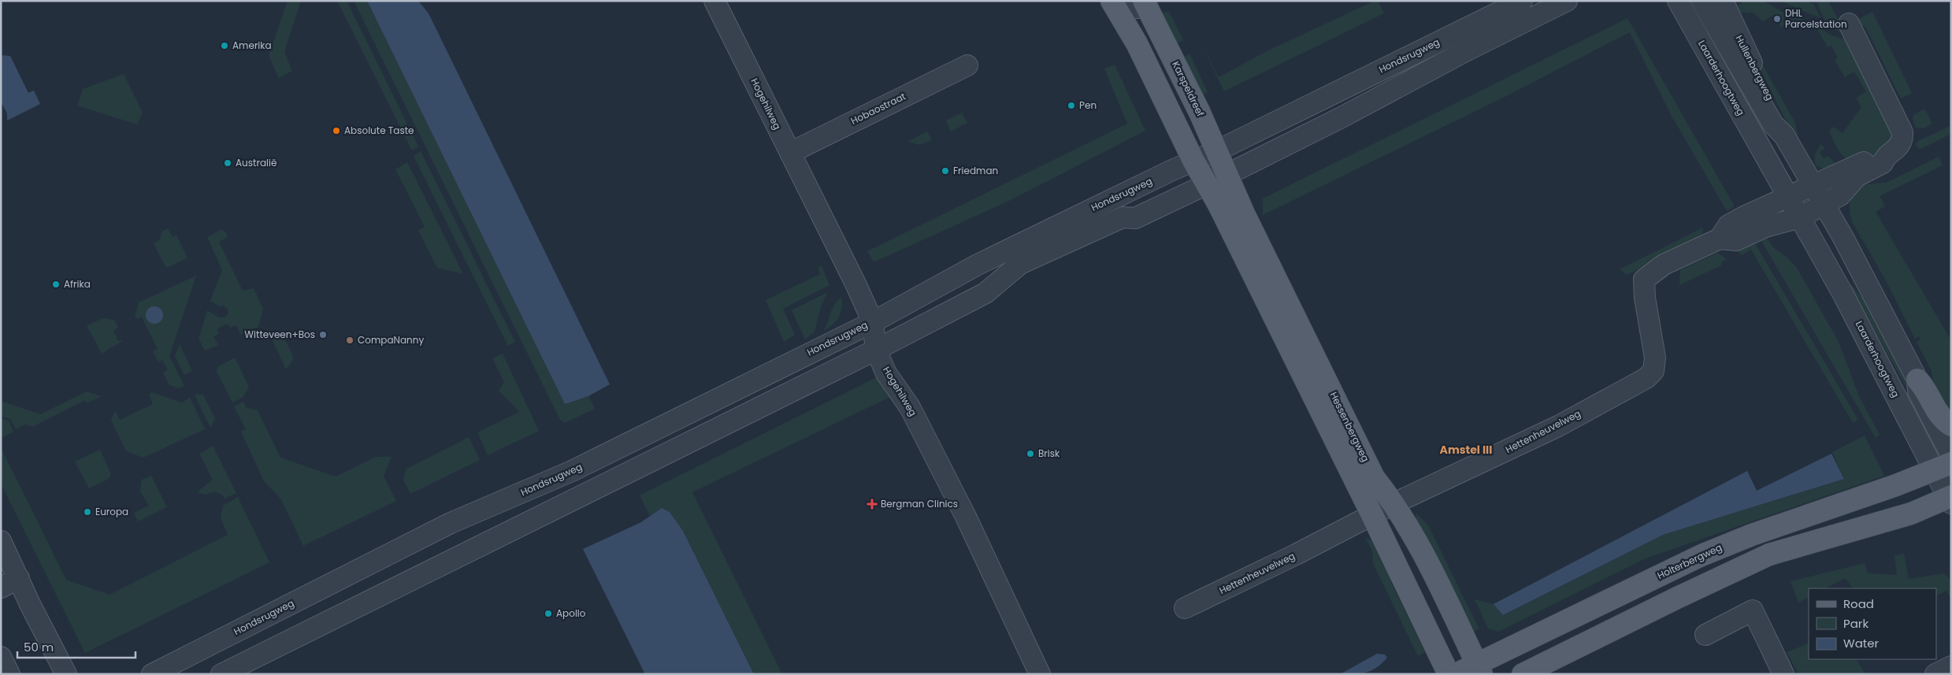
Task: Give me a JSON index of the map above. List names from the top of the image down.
{
  "streets": {
    "main road": ["Karspeldreef", "Hessenbergweg", "Holterbergweg"],
    "street": [
      "Hondsrugweg",
      "Hullenbergweg",
      "Laarderhoogtweg",
      "Hogehilweg",
      "Hobaostraat",
      "Hettenheuvelweg"
    ]
  },
  "crossings": [
    ["Hondsrugweg", "Karspeldreef"],
    ["Hondsrugweg", "Hogehilweg"],
    ["Hondsrugweg", "Hessenbergweg"],
    ["Laarderhoogtweg", "Hettenheuvelweg"],
    ["Laarderhoogtweg", "Holterbergweg"],
    ["Karspeldreef", "Hessenbergweg"],
    ["Hogehilweg", "Hobaostraat"],
    ["Hessenbergweg", "Hettenheuvelweg"],
    ["Hessenbergweg", "Holterbergweg"]
  ],
  "districts": ["Amstel III"],
  "places": {
    "other": [
      "DHL Parcelstation",
      "Amerika",
      "Pen",
      "Absolute Taste",
      "Australië",
      "Friedman",
      "Afrika",
      "Witteveen+Bos",
      "CompaNanny",
      "Brisk",
      "Europa",
      "Apollo"
    ],
    "health": ["Bergman Clinics"]
  },
  "legend": ["Road", "Park", "Water"],
  "scale_bar": "50 m"
}
